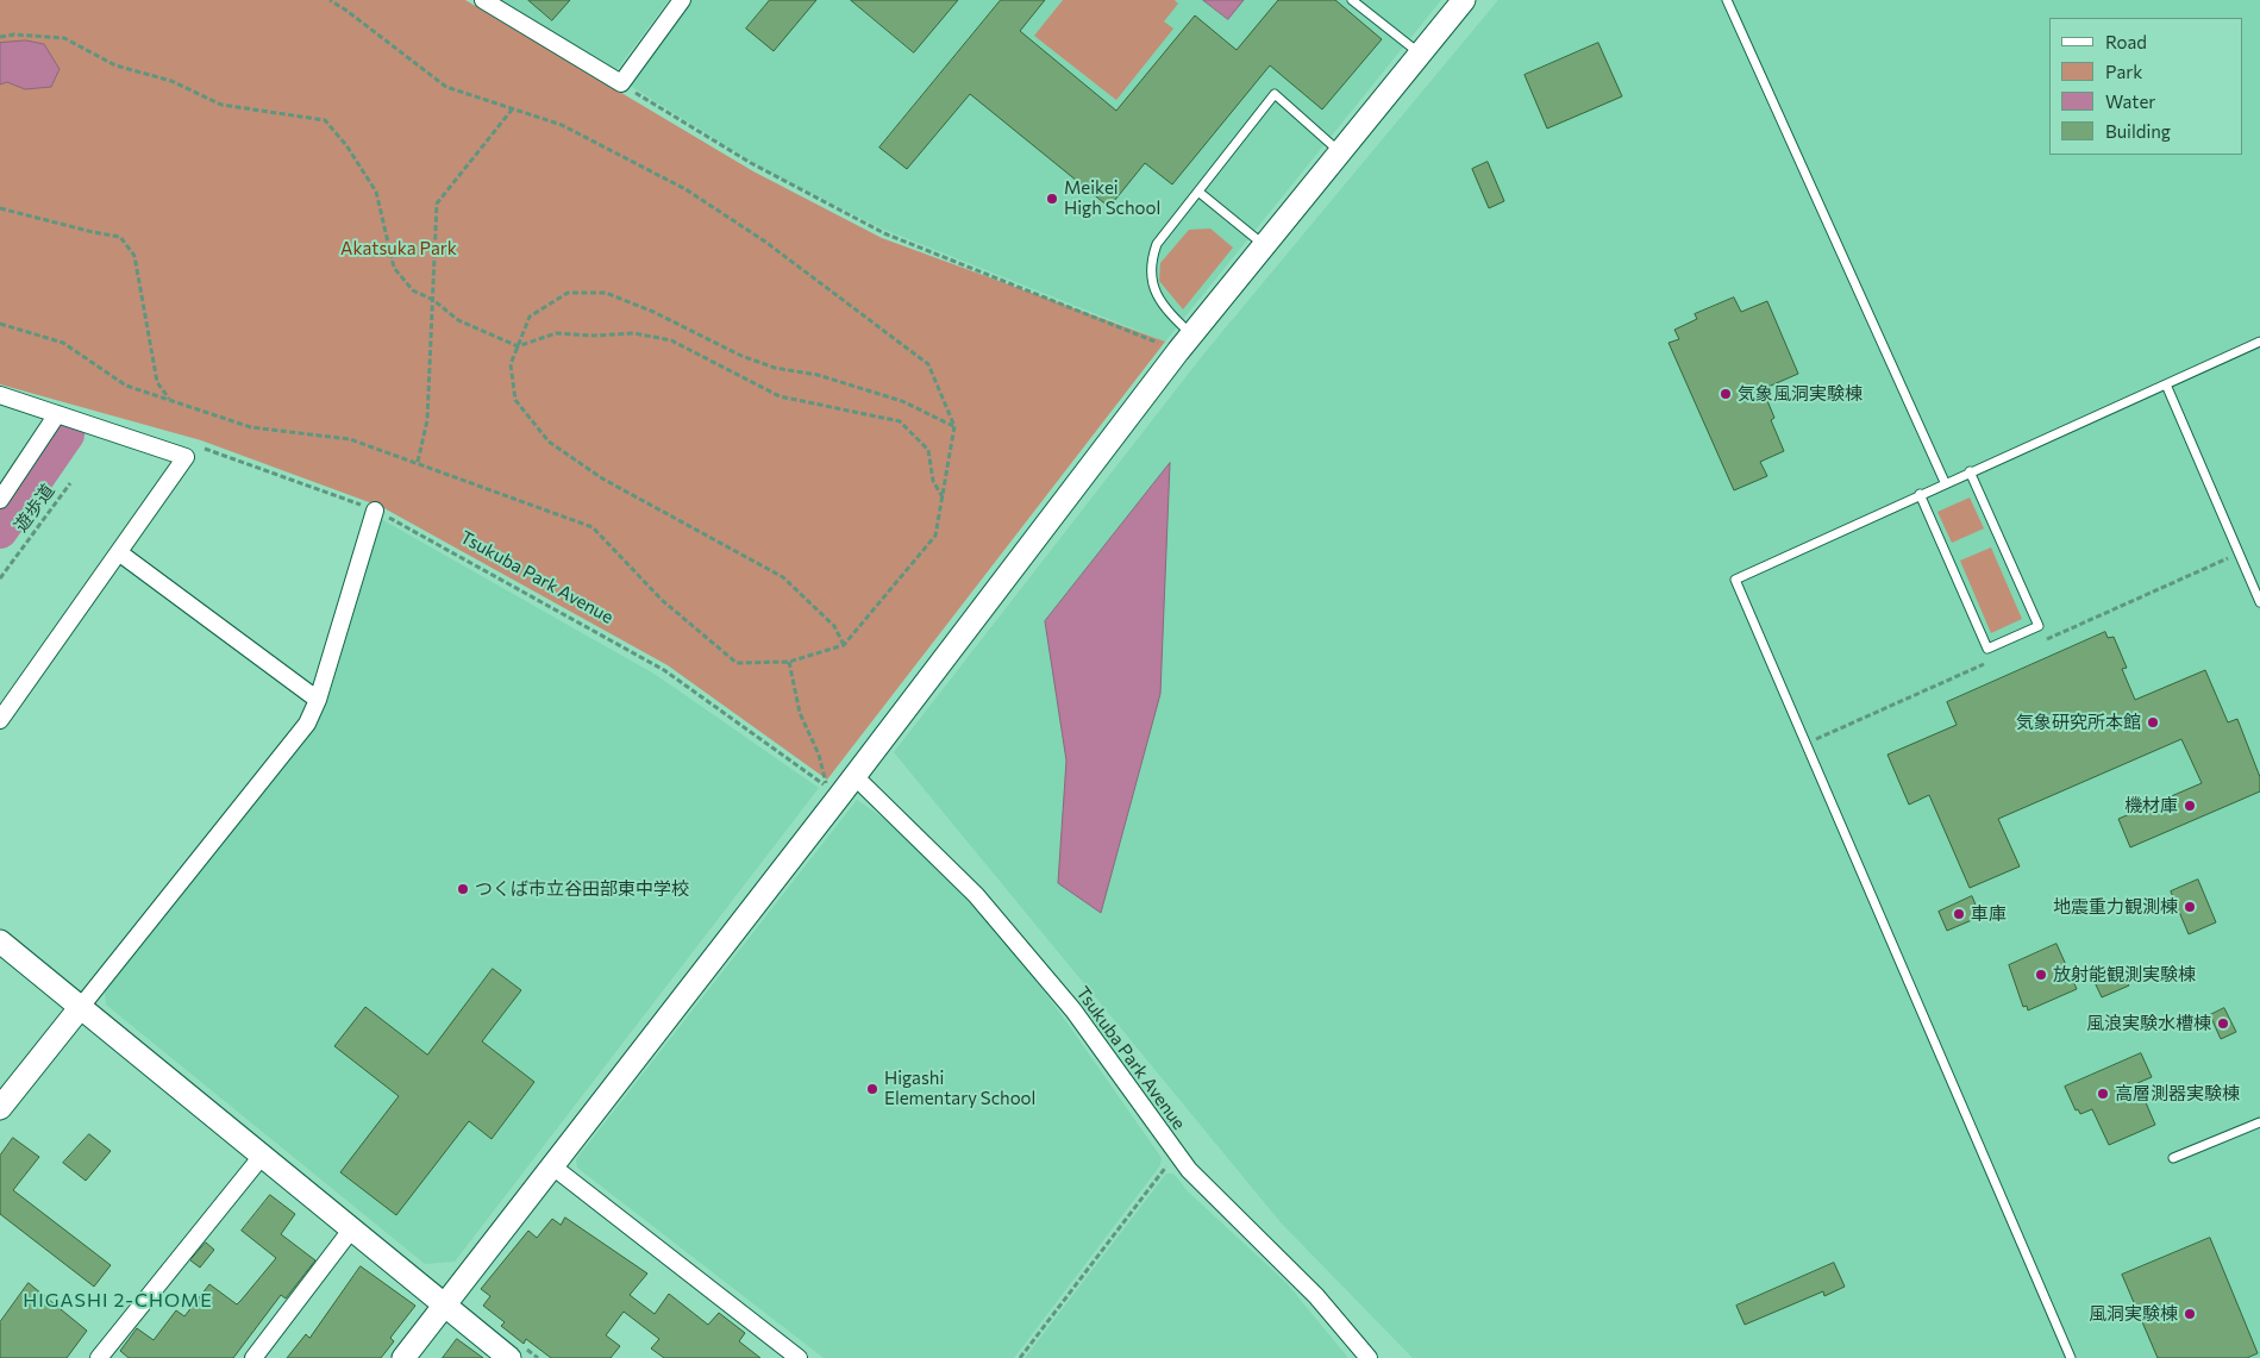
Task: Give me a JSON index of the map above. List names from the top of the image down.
{
  "streets": {
    "street": ["Tsukuba Park Avenue"],
    "path": ["遊歩道"]
  },
  "districts": ["HIGASHI 2-CHOME"],
  "parks": ["Akatsuka Park"],
  "places": [
    "Meikei High School",
    "気象風洞実験棟",
    "気象研究所本館",
    "機材庫",
    "つくば市立谷田部東中学校",
    "地震重力観測棟",
    "車庫",
    "放射能観測実験棟",
    "風浪実験水槽棟",
    "Higashi Elementary School",
    "高層測器実験棟",
    "風洞実験棟"
  ],
  "legend": [
    "Road",
    "Park",
    "Water",
    "Building"
  ]
}
